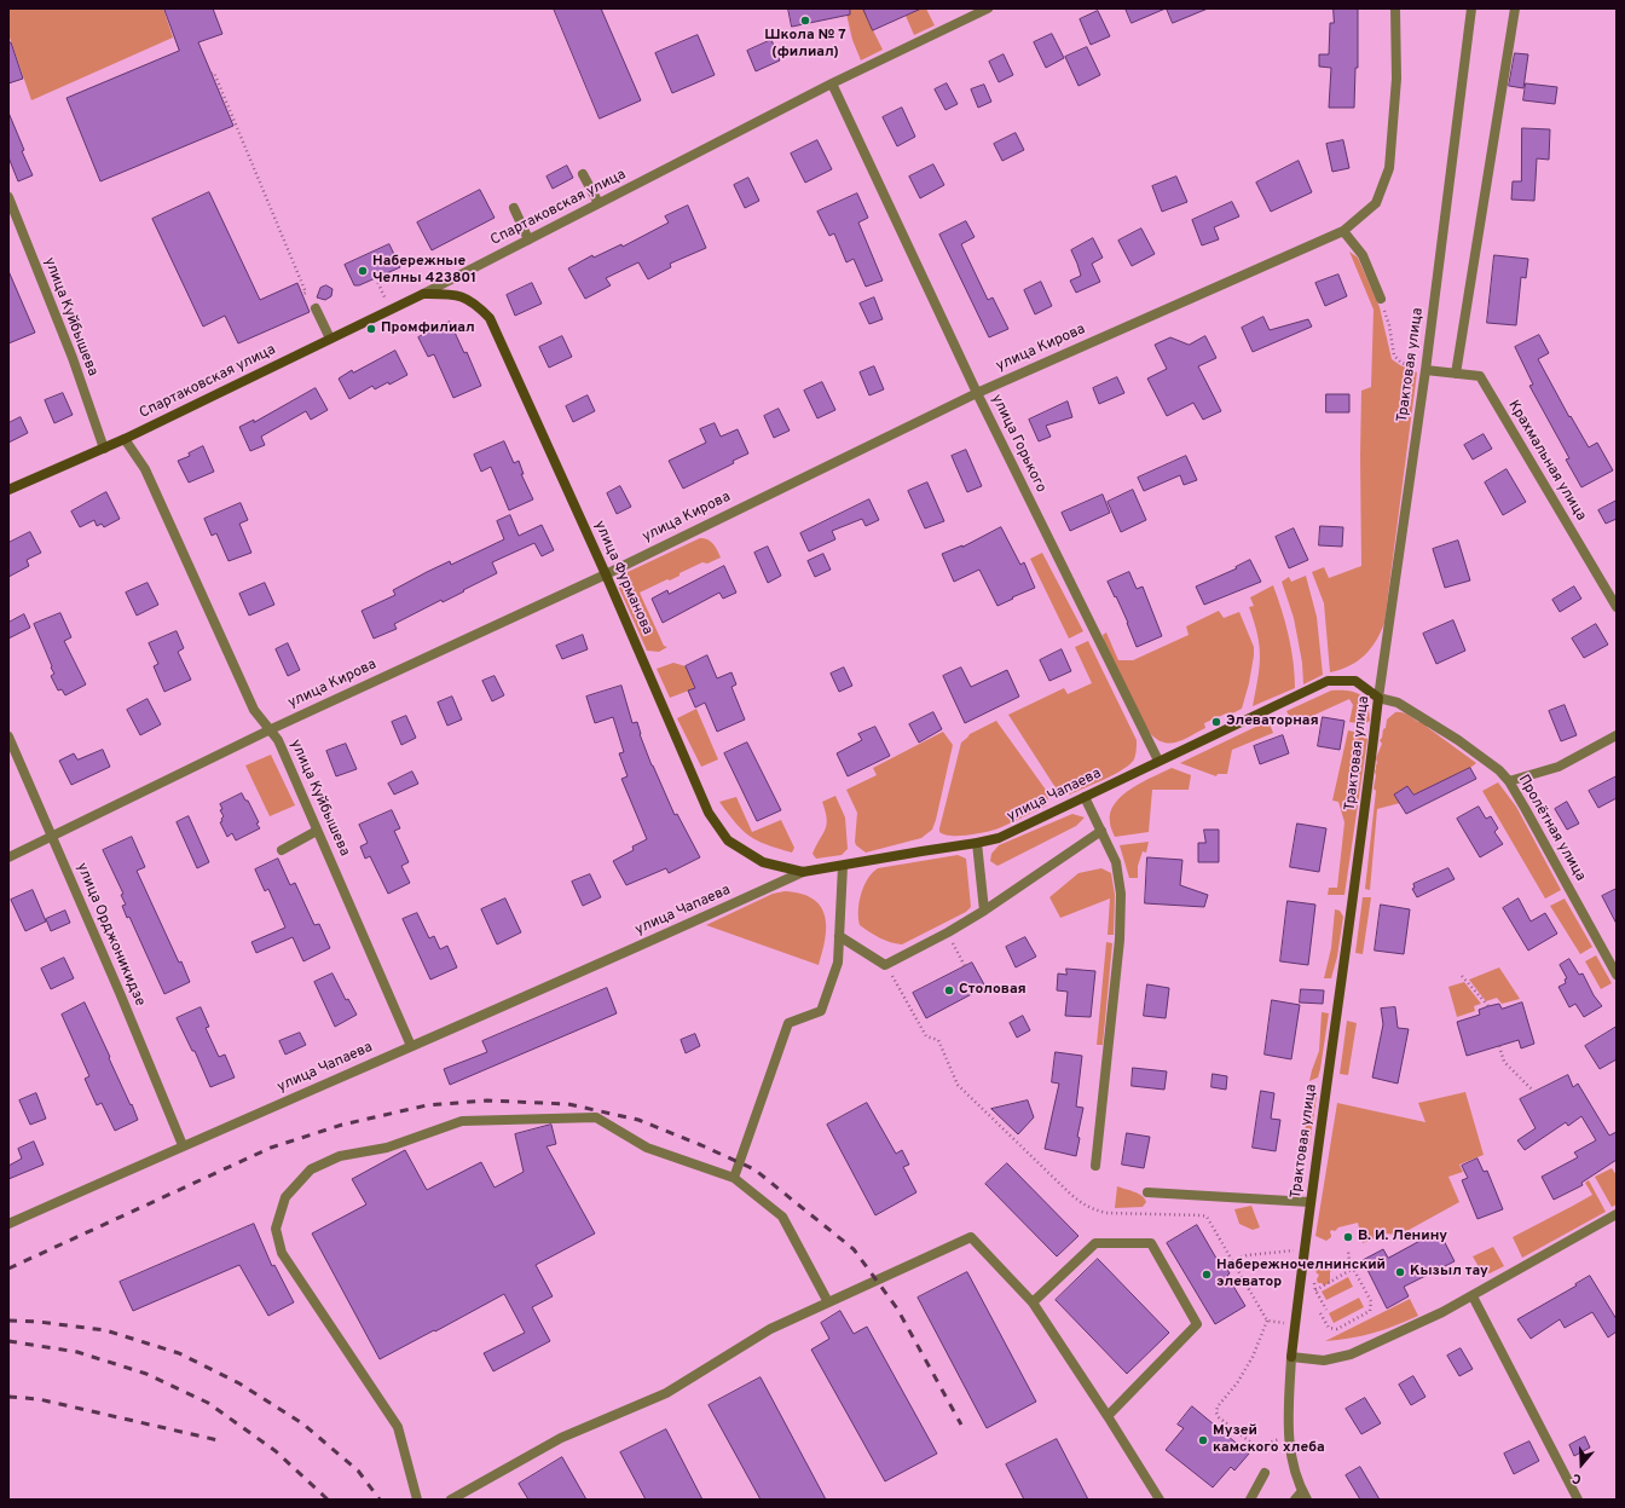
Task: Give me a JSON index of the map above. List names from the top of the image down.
{
  "streets": {
    "street": [
      "Спартаковская улица",
      "улица Куйбышева",
      "улица Кирова",
      "Трактовая улица",
      "улица Горького",
      "Крахмальная улица",
      "улица Фурманова",
      "улица Чапаева",
      "Пролётная улица",
      "улица Орджоникидзе"
    ]
  },
  "crossings": [
    ["Спартаковская улица", "улица Куйбышева"],
    ["Спартаковская улица", "улица Горького"],
    ["Спартаковская улица", "улица Фурманова"],
    ["улица Куйбышева", "улица Кирова"],
    ["улица Куйбышева", "улица Чапаева"],
    ["улица Кирова", "улица Горького"],
    ["улица Кирова", "улица Фурманова"],
    ["улица Кирова", "улица Орджоникидзе"],
    ["Трактовая улица", "Крахмальная улица"],
    ["Трактовая улица", "улица Чапаева"],
    ["Трактовая улица", "Пролётная улица"],
    ["улица Горького", "улица Чапаева"],
    ["улица Фурманова", "улица Чапаева"],
    ["улица Чапаева", "Пролётная улица"],
    ["улица Чапаева", "улица Орджоникидзе"]
  ],
  "places": [
    "Школа № 7 (филиал)",
    "Набережные Челны 423801",
    "Промфилиал",
    "Элеваторная",
    "Столовая",
    "В. И. Ленину",
    "Кызыл тау",
    "Набережночелнинский элеватор",
    "Музей камского хлеба"
  ],
  "north": "bottom"
}
